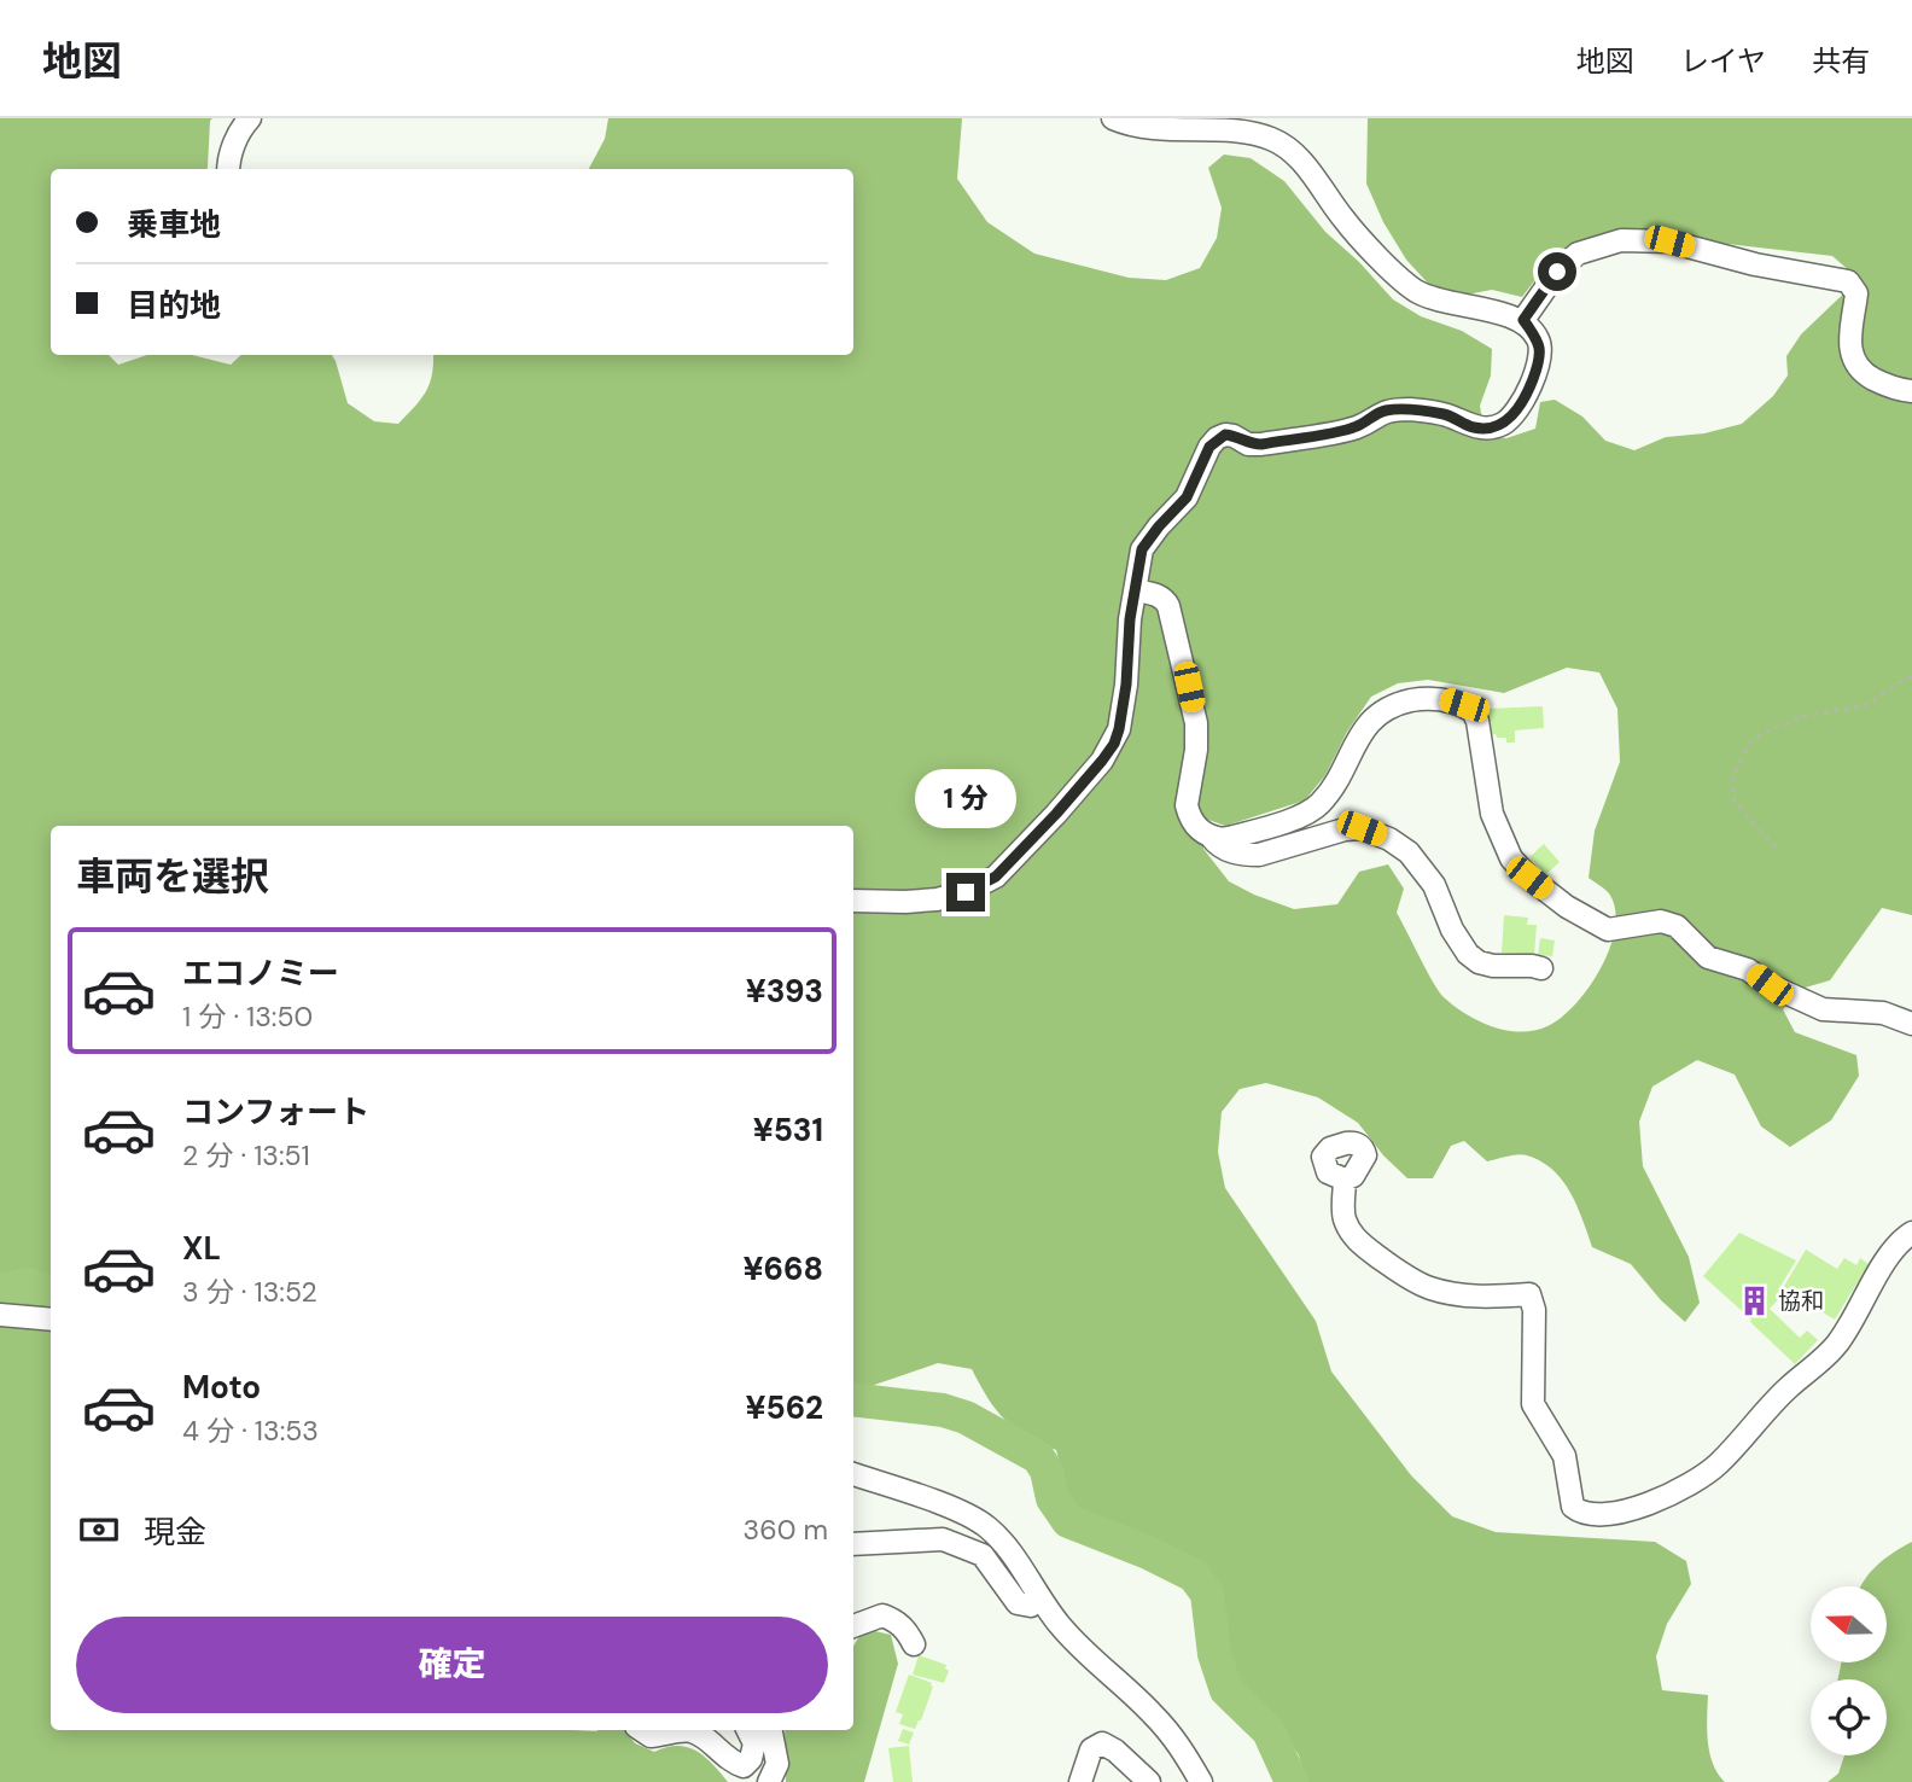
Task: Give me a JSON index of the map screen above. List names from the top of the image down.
{
  "places": {
    "building": ["協和"]
  },
  "north": "left",
  "page": {
    "header": "地図",
    "nav": ["地図", "レイヤ", "共有"],
    "banner": ["乗車地", "目的地"],
    "bubble": "1 分",
    "heading": "車両を選択",
    "list": [
      {
        "name": "エコノミー",
        "note": "1 分 · 13:50",
        "value": "¥393"
      },
      {
        "name": "コンフォート",
        "note": "2 分 · 13:51",
        "value": "¥531"
      },
      {
        "name": "XL",
        "note": "3 分 · 13:52",
        "value": "¥668"
      },
      {
        "name": "Moto",
        "note": "4 分 · 13:53",
        "value": "¥562"
      }
    ],
    "pay": ["現金", "360 m"],
    "buttons": "確定"
  }
}
